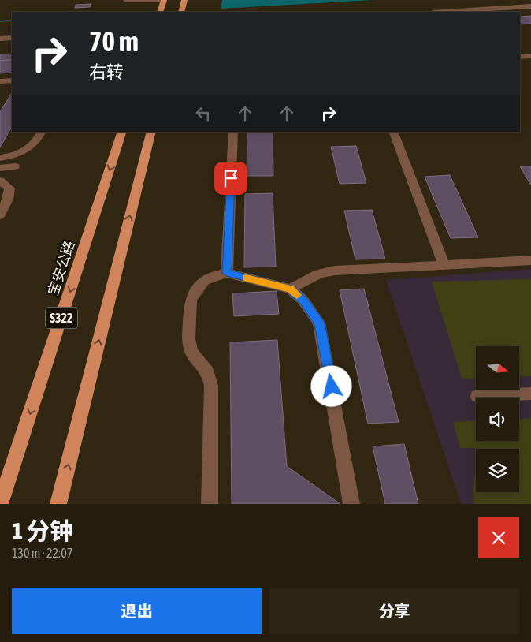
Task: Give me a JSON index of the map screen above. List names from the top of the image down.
{
  "streets": {
    "main road": ["宝安公路", "S322"]
  },
  "north": "right",
  "page": {
    "turn": ["70 m", "右转"],
    "heading": ["1 分钟", "130 m · 22:07"],
    "buttons": ["退出", "分享"]
  }
}
